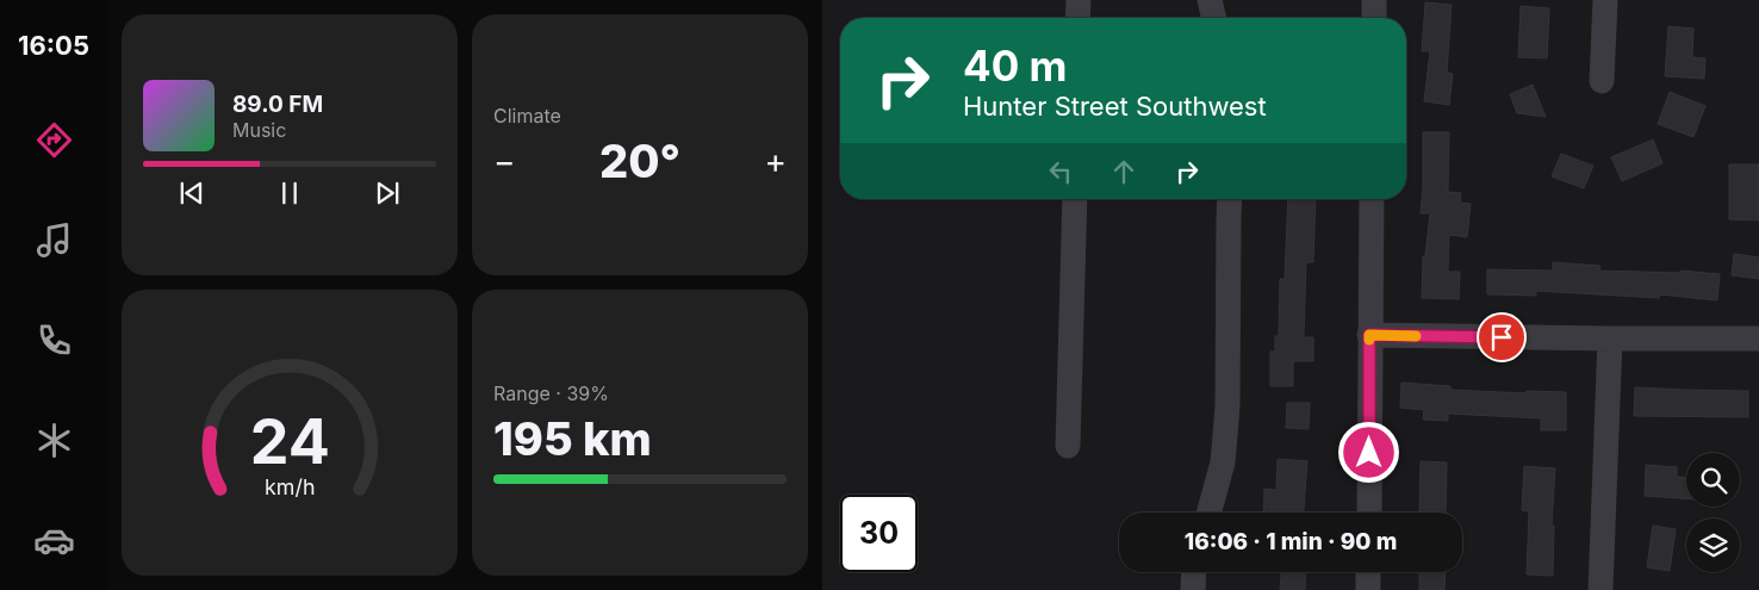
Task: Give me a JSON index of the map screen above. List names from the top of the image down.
{
  "page": {
    "tabs": "16:05",
    "tile": [
      "Climate",
      ["Range · 39%", "195 km"]
    ],
    "turn": ["40 m", "Hunter Street Southwest"],
    "song": ["89.0 FM", "Music"],
    "heat": ["−", "20°", "+"],
    "limit": "30",
    "trip": "16:06 · 1 min · 90 m",
    "gauge": ["24", "km/h"]
  }
}
